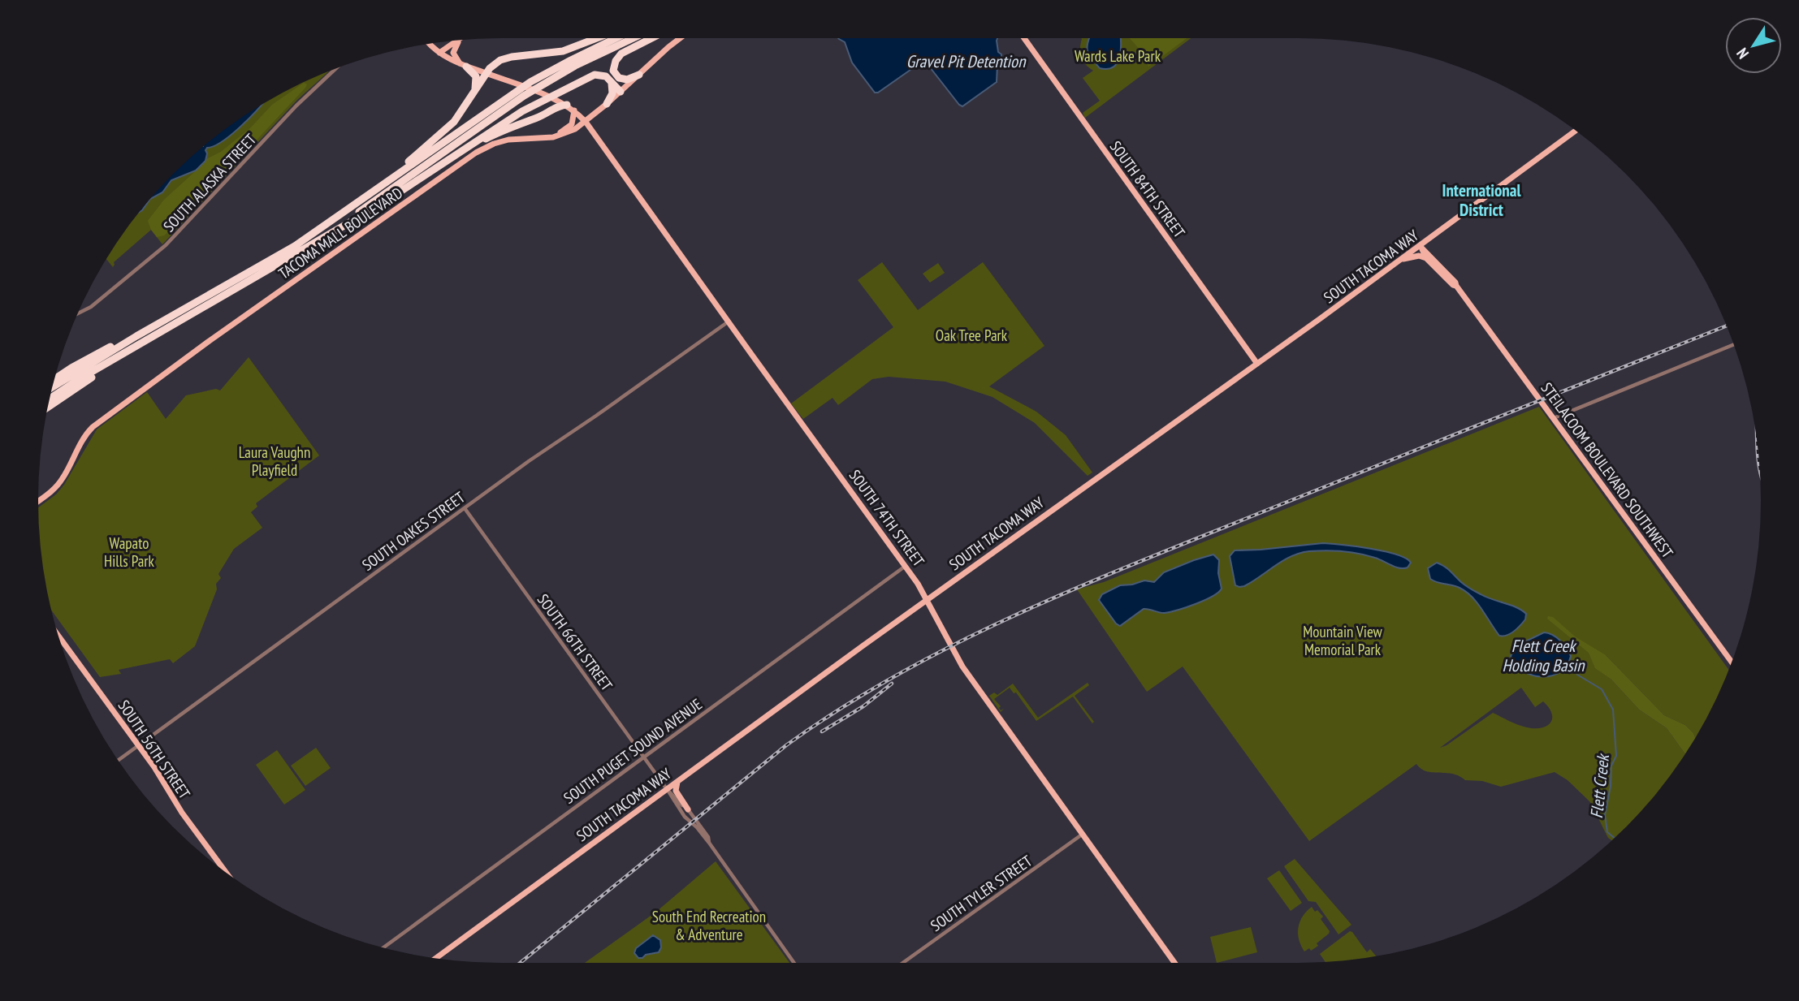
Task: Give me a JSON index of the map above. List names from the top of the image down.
{
  "streets": {
    "main road": [
      "SOUTH 84TH STREET",
      "TACOMA MALL BOULEVARD",
      "SOUTH TACOMA WAY",
      "STEILACOOM BOULEVARD SOUTHWEST",
      "SOUTH 74TH STREET",
      "SOUTH 56TH STREET"
    ],
    "street": [
      "SOUTH ALASKA STREET",
      "SOUTH OAKES STREET",
      "SOUTH 66TH STREET",
      "SOUTH PUGET SOUND AVENUE",
      "SOUTH TYLER STREET"
    ]
  },
  "crossings": [
    ["SOUTH 84TH STREET", "SOUTH TACOMA WAY"],
    ["TACOMA MALL BOULEVARD", "SOUTH 74TH STREET"],
    ["SOUTH TACOMA WAY", "STEILACOOM BOULEVARD SOUTHWEST"],
    ["SOUTH TACOMA WAY", "SOUTH 74TH STREET"],
    ["SOUTH TACOMA WAY", "SOUTH 66TH STREET"],
    ["SOUTH 74TH STREET", "SOUTH OAKES STREET"],
    ["SOUTH 74TH STREET", "SOUTH PUGET SOUND AVENUE"],
    ["SOUTH 74TH STREET", "SOUTH TYLER STREET"],
    ["SOUTH OAKES STREET", "SOUTH 66TH STREET"],
    ["SOUTH OAKES STREET", "SOUTH 56TH STREET"],
    ["SOUTH 66TH STREET", "SOUTH PUGET SOUND AVENUE"]
  ],
  "districts": ["International District"],
  "water": ["Gravel Pit Detention", "Flett Creek Holding Basin", "Flett Creek"],
  "parks": [
    "Wards Lake Park",
    "Oak Tree Park",
    "Laura Vaughn Playfield",
    "Wapato Hills Park",
    "Mountain View Memorial Park",
    "South End Recreation & Adventure"
  ],
  "north": "bottom left"
}
